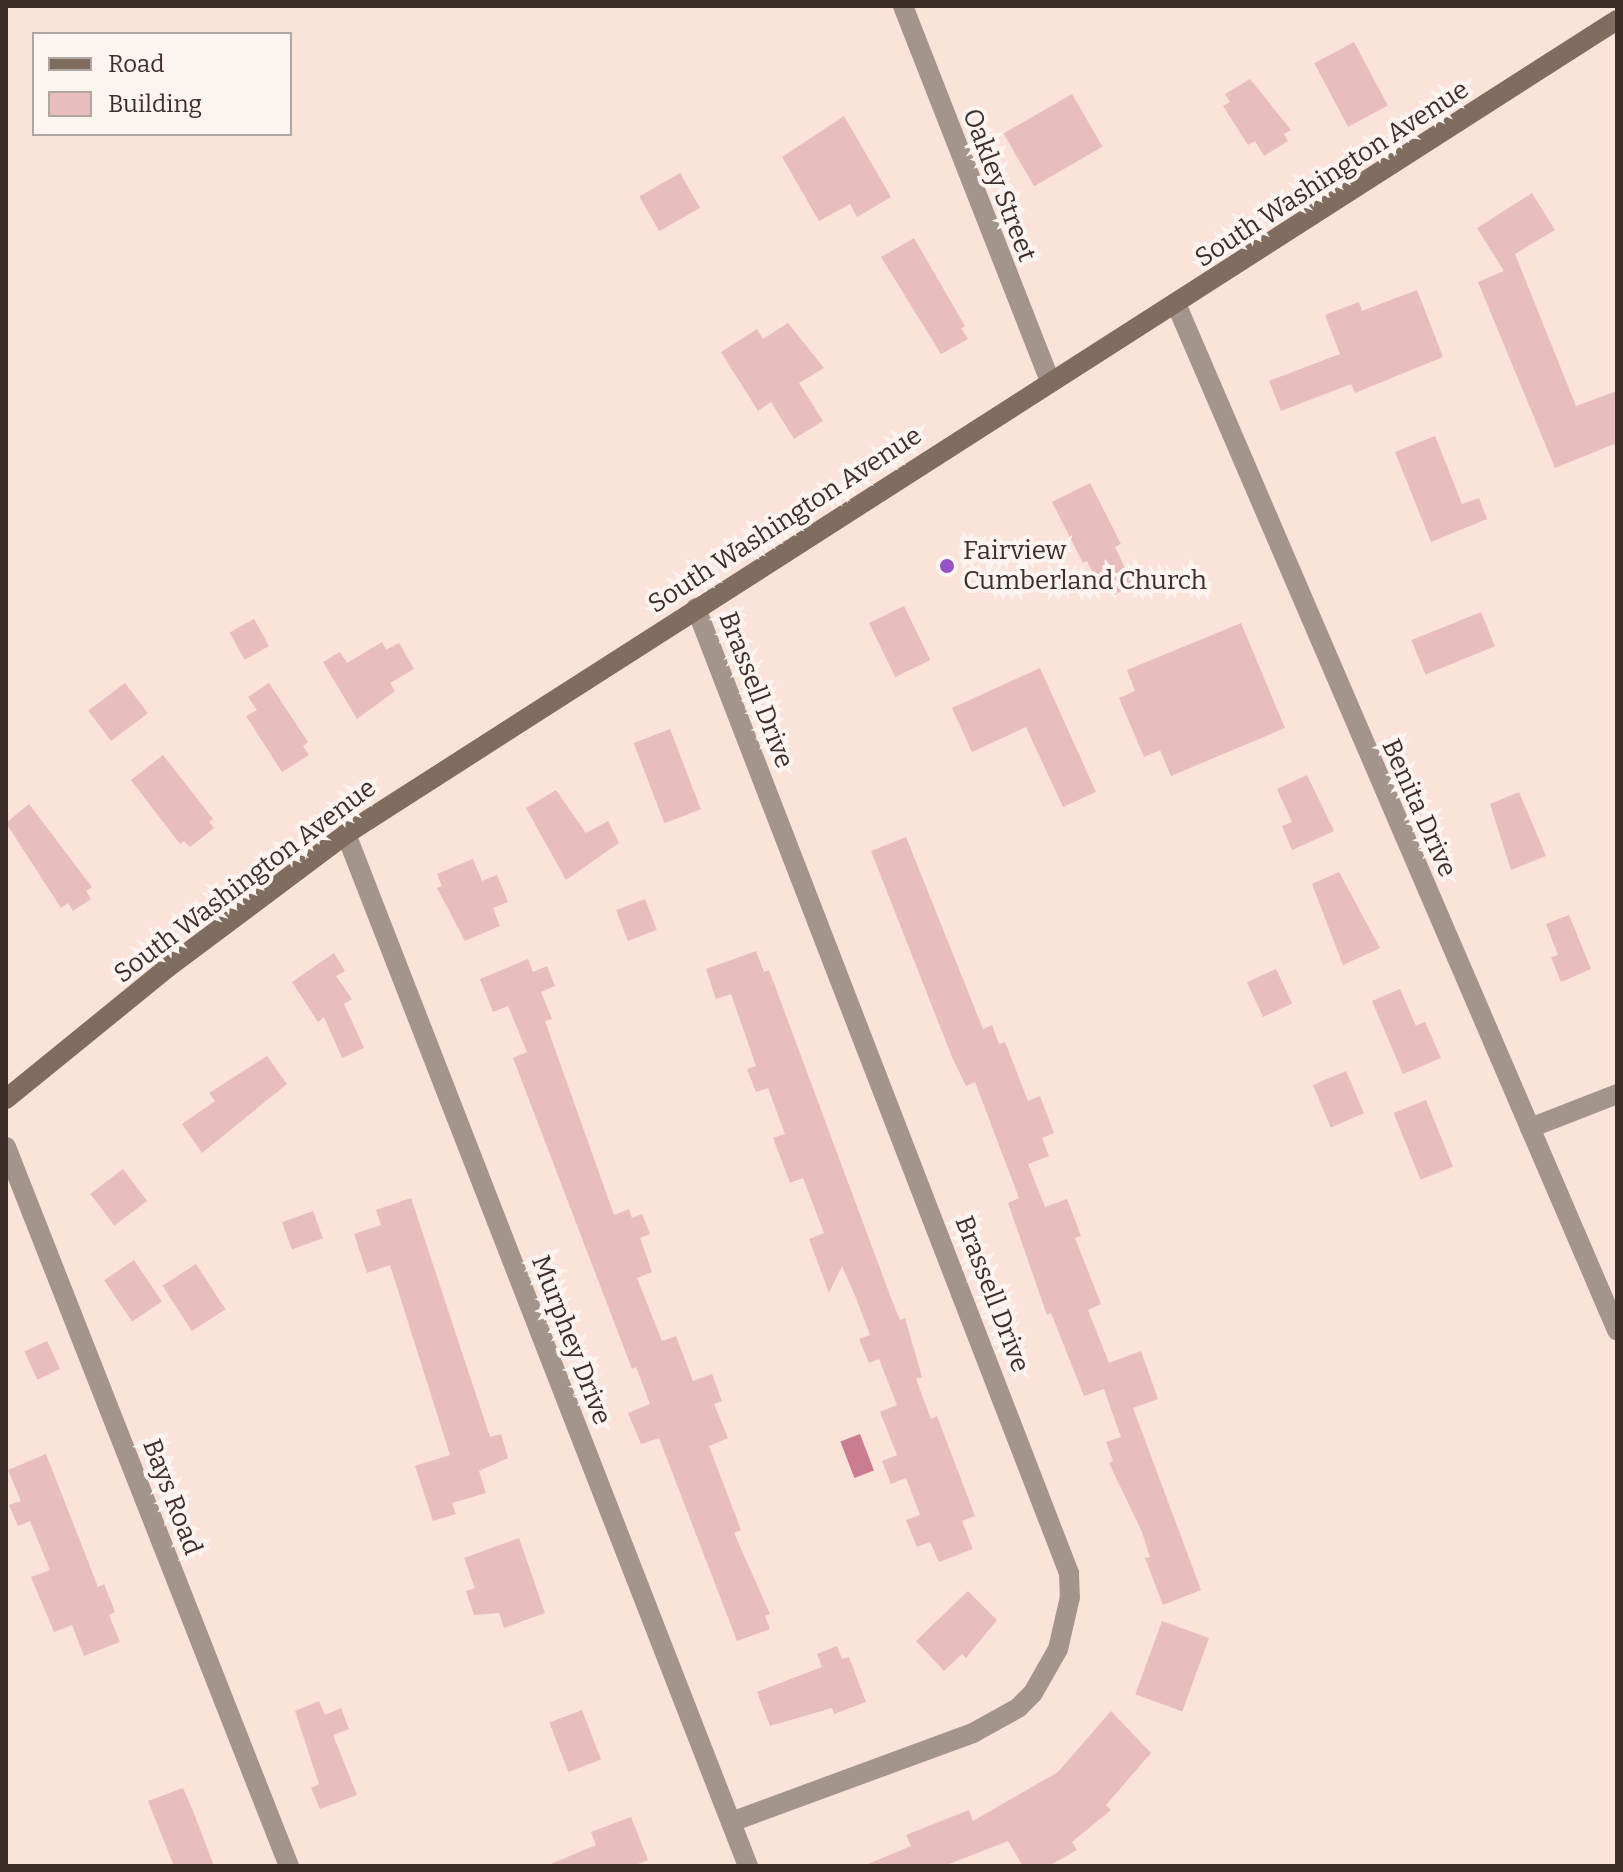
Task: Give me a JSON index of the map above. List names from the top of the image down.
{
  "streets": {
    "street": [
      "South Washington Avenue",
      "Oakley Street",
      "Brassell Drive",
      "Benita Drive",
      "Murphey Drive",
      "Bays Road"
    ]
  },
  "crossings": [
    ["South Washington Avenue", "Oakley Street"],
    ["South Washington Avenue", "Brassell Drive"],
    ["South Washington Avenue", "Benita Drive"],
    ["South Washington Avenue", "Murphey Drive"],
    ["Brassell Drive", "Murphey Drive"]
  ],
  "places": ["Fairview Cumberland Church"],
  "legend": ["Road", "Building"]
}
